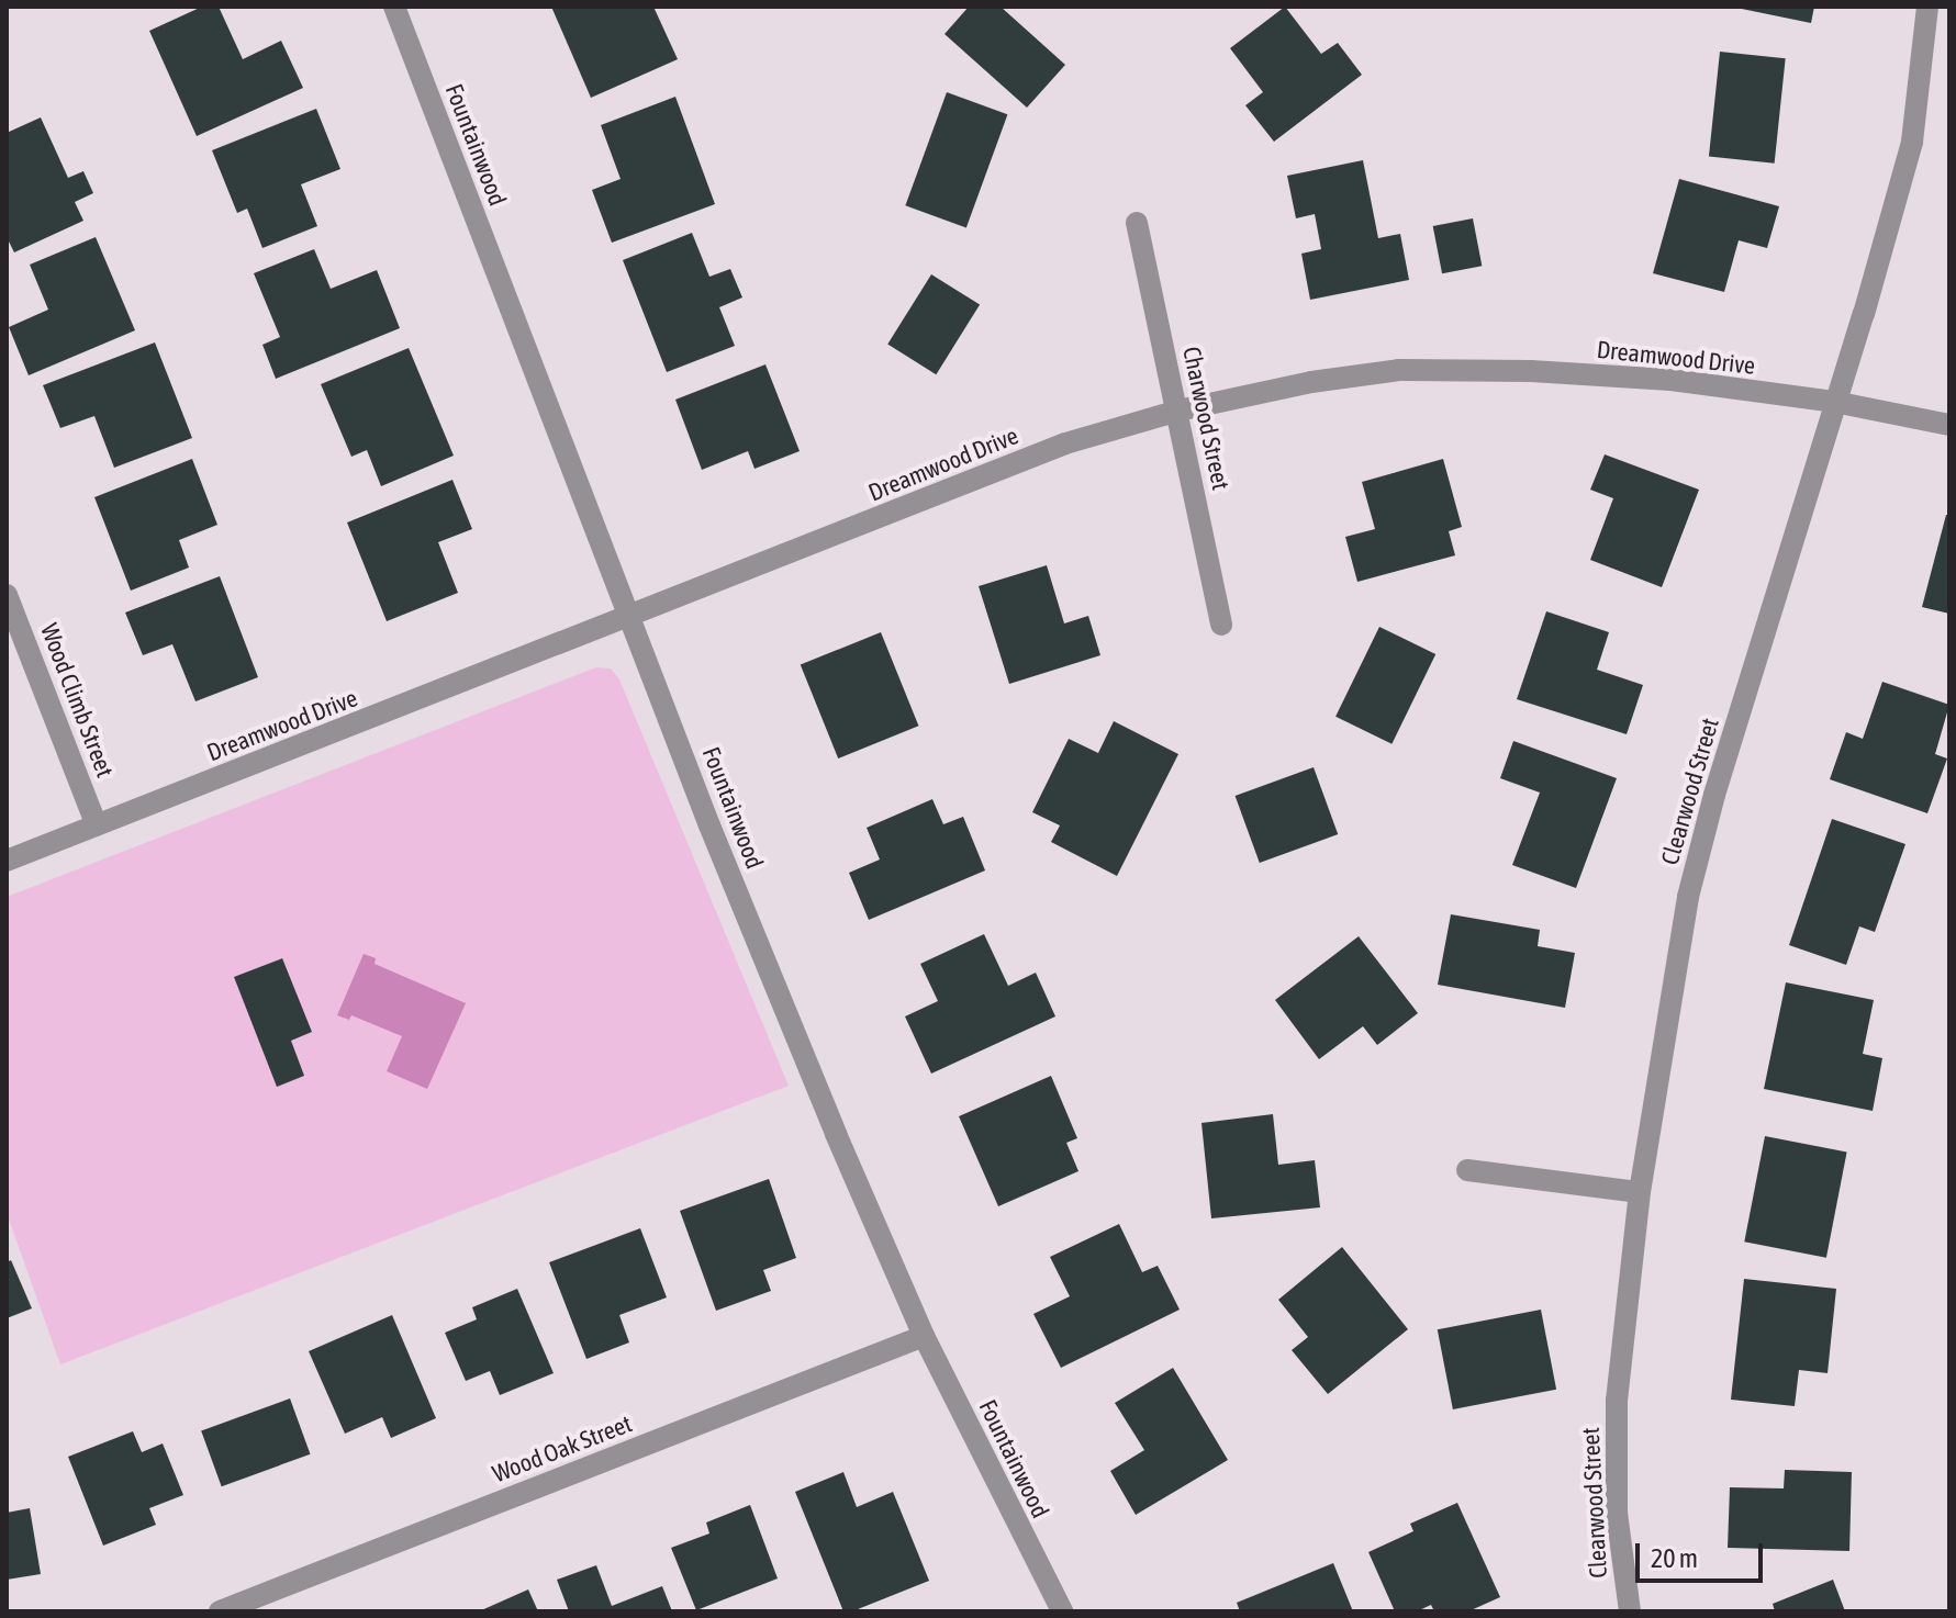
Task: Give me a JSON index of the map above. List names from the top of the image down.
{
  "streets": {
    "street": [
      "Fountainwood",
      "Dreamwood Drive",
      "Charwood Street",
      "Wood Climb Street",
      "Clearwood Street",
      "Wood Oak Street"
    ]
  },
  "crossings": [
    ["Fountainwood", "Dreamwood Drive"],
    ["Fountainwood", "Wood Oak Street"],
    ["Dreamwood Drive", "Charwood Street"],
    ["Dreamwood Drive", "Wood Climb Street"],
    ["Dreamwood Drive", "Clearwood Street"]
  ],
  "scale_bar": "20 m"
}
